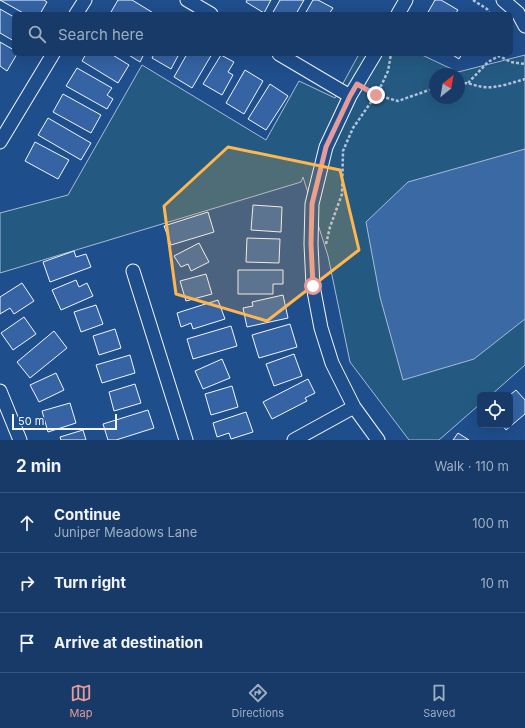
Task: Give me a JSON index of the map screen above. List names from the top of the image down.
{
  "scale_bar": "50 m",
  "north": "top right",
  "page": {
    "search": "Search here",
    "scale": "50 m",
    "heading": ["2 min", "Walk · 110 m"],
    "list": [
      ["Continue", "Juniper Meadows Lane", "100 m"],
      ["Turn right", "10 m"],
      "Arrive at destination"
    ],
    "nav": ["Map", "Directions", "Saved"]
  }
}
